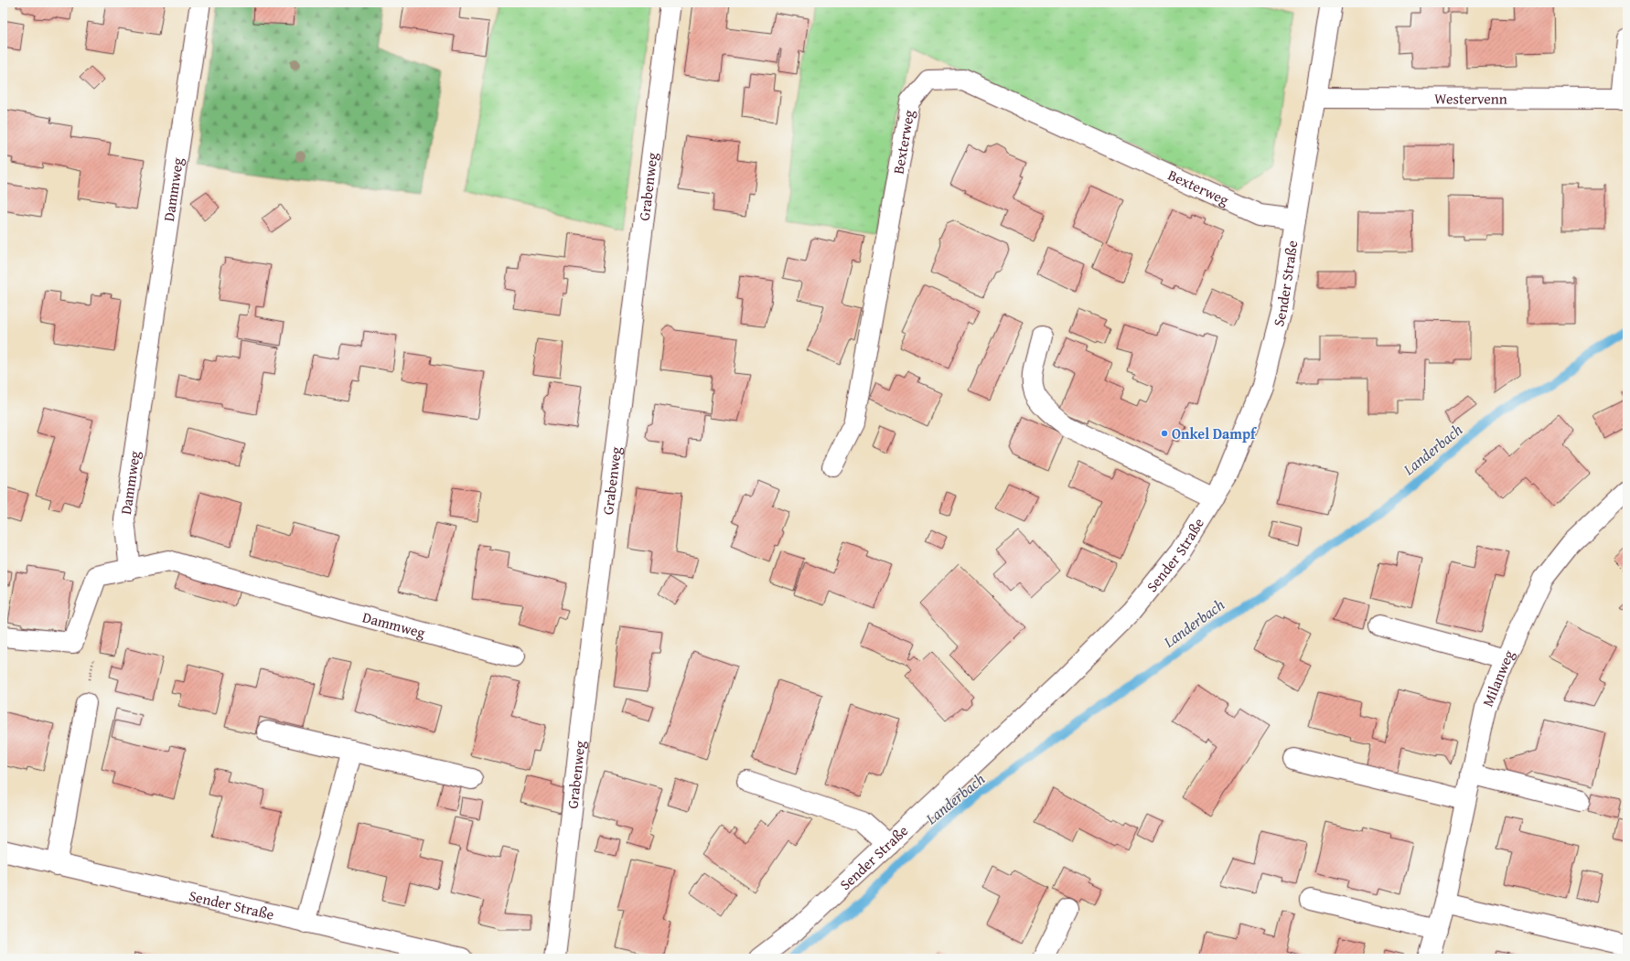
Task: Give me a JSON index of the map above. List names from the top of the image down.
{
  "streets": {
    "street": [
      "Westervenn",
      "Bexterweg",
      "Grabenweg",
      "Dammweg",
      "Sender Straße",
      "Milanweg"
    ]
  },
  "crossings": [
    ["Westervenn", "Sender Straße"],
    ["Bexterweg", "Sender Straße"]
  ],
  "water": ["Landerbach"],
  "places": ["Onkel Dampf"]
}
